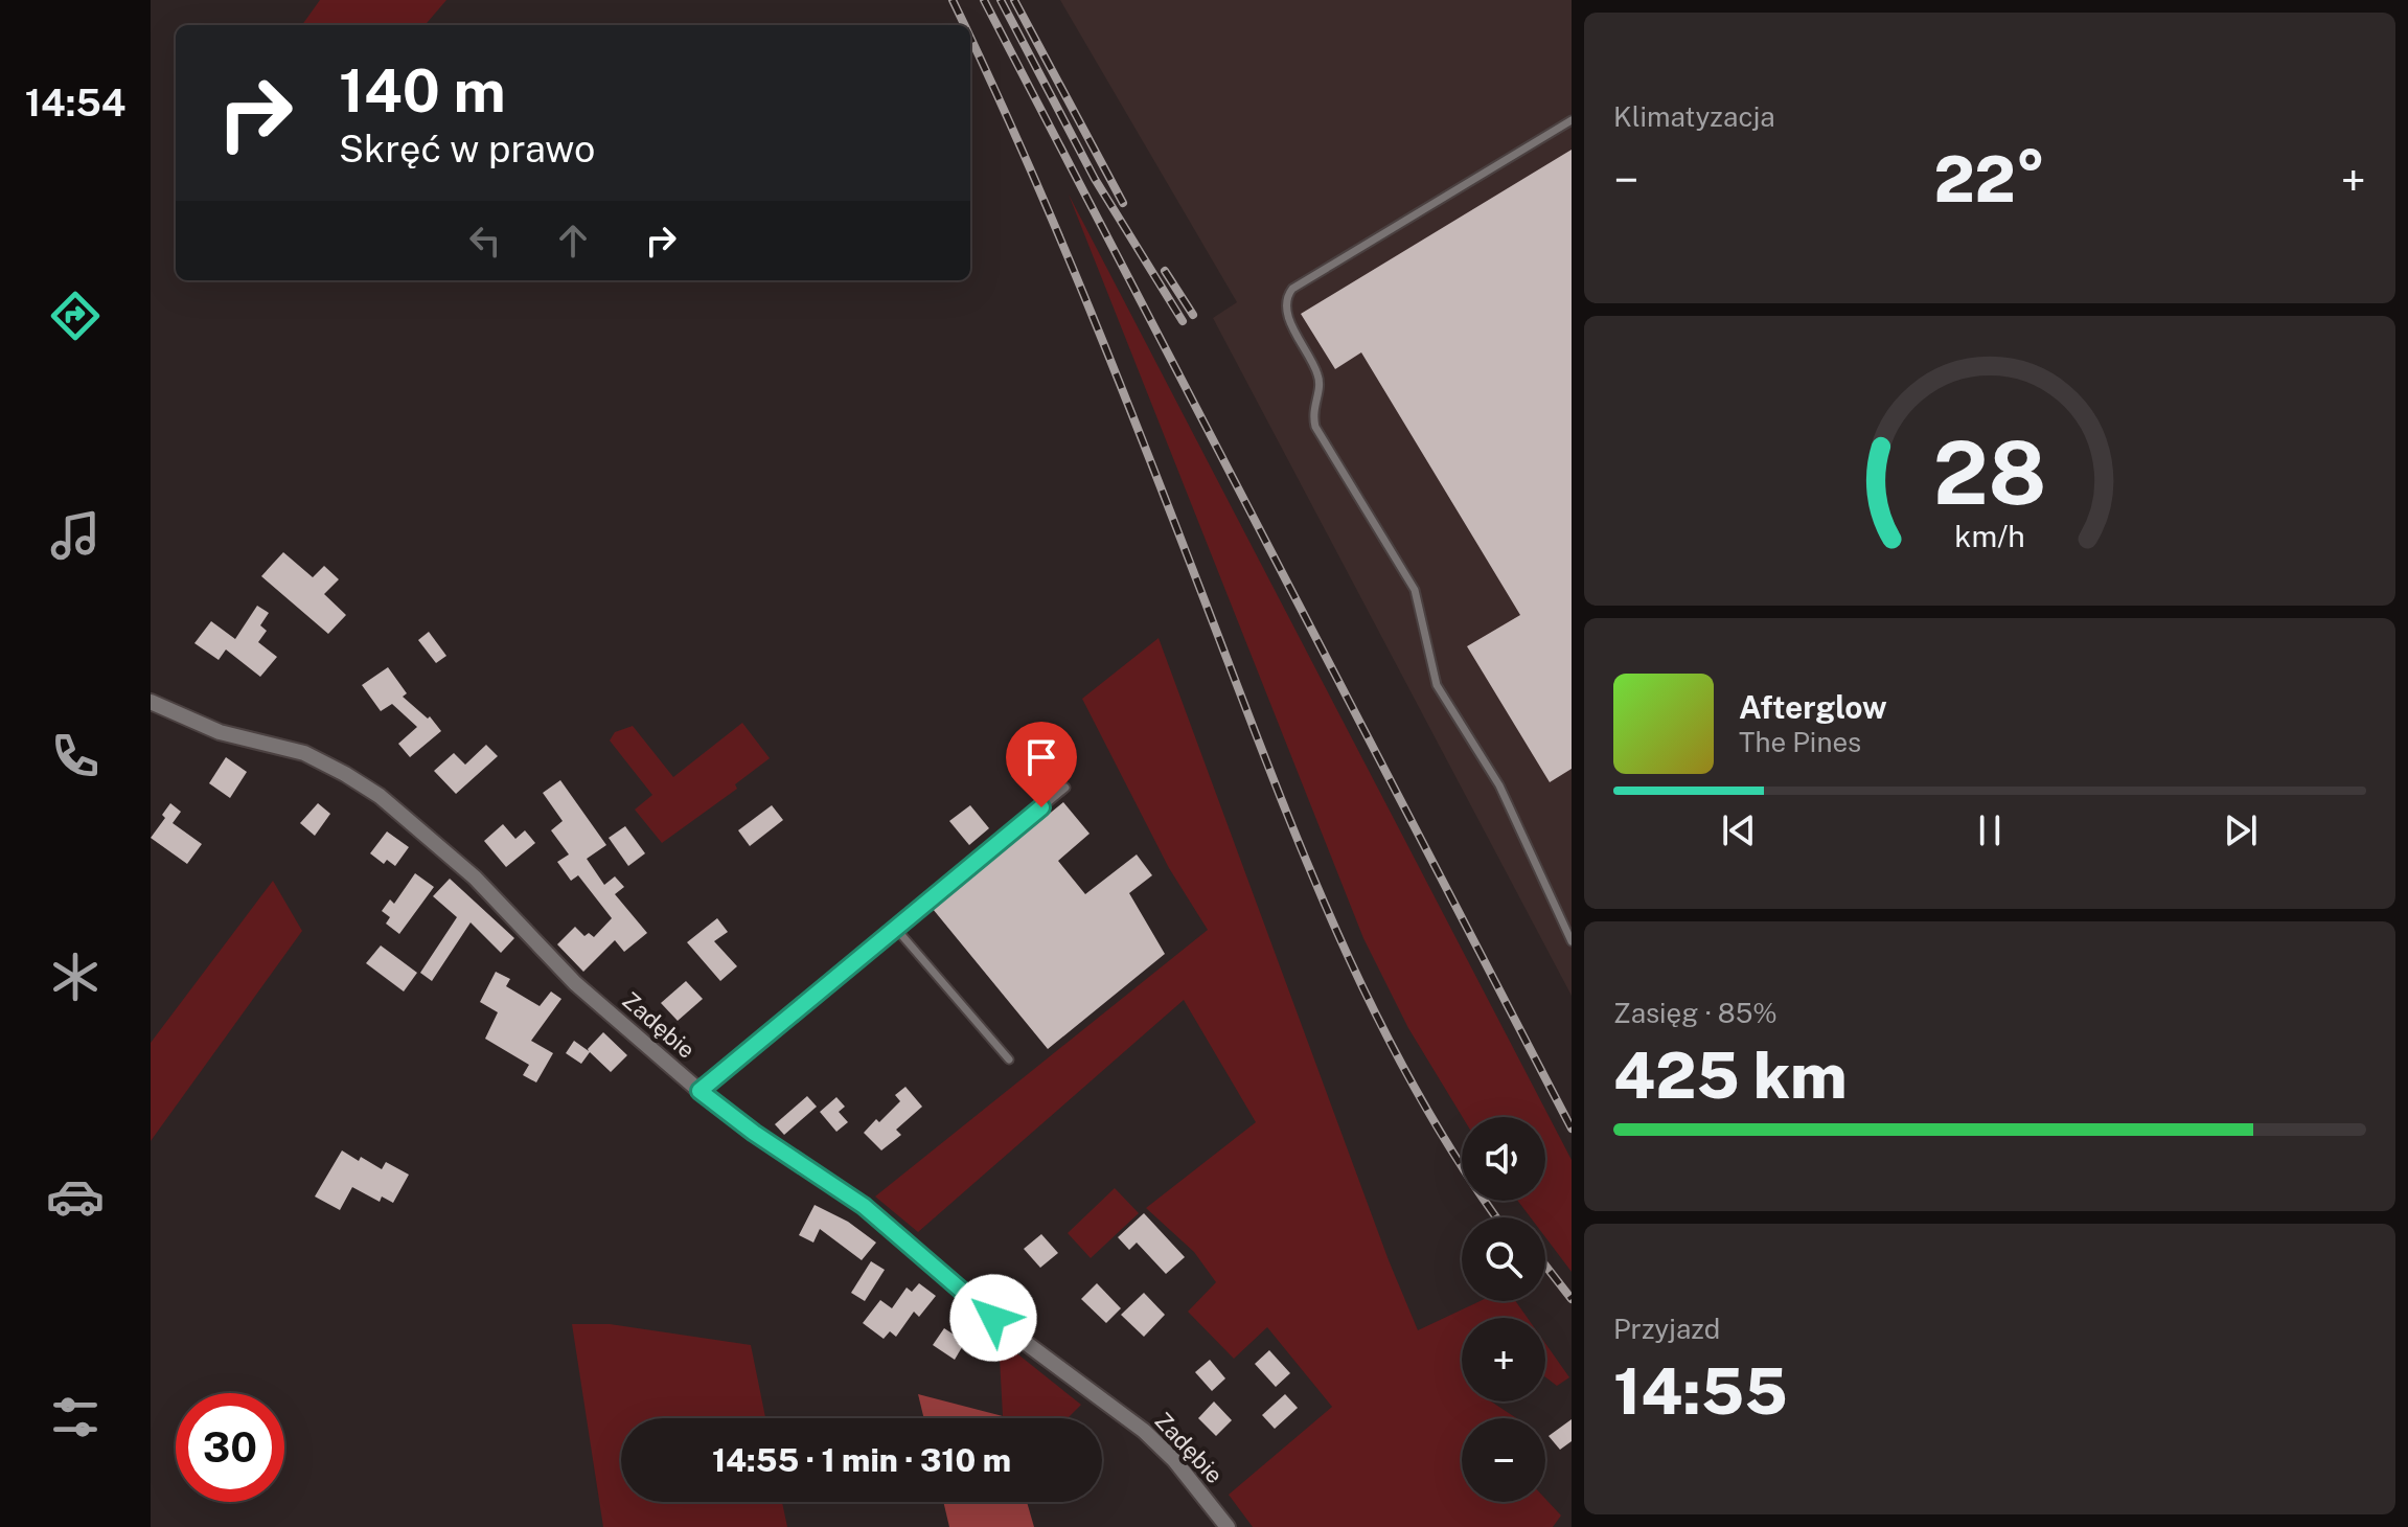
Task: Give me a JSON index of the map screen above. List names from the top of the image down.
{
  "streets": {
    "street": ["Zadębie"]
  },
  "page": {
    "tabs": "14:54",
    "tile": [
      "Klimatyzacja",
      ["Zasięg · 85%", "425 km"],
      ["Przyjazd", "14:55"]
    ],
    "turn": ["140 m", "Skręć w prawo"],
    "heat": ["−", "22°", "+"],
    "song": ["Afterglow", "The Pines"],
    "map_buttons": ["+", "−"],
    "limit": "30",
    "trip": "14:55 · 1 min · 310 m",
    "gauge": ["28", "km/h"]
  }
}
